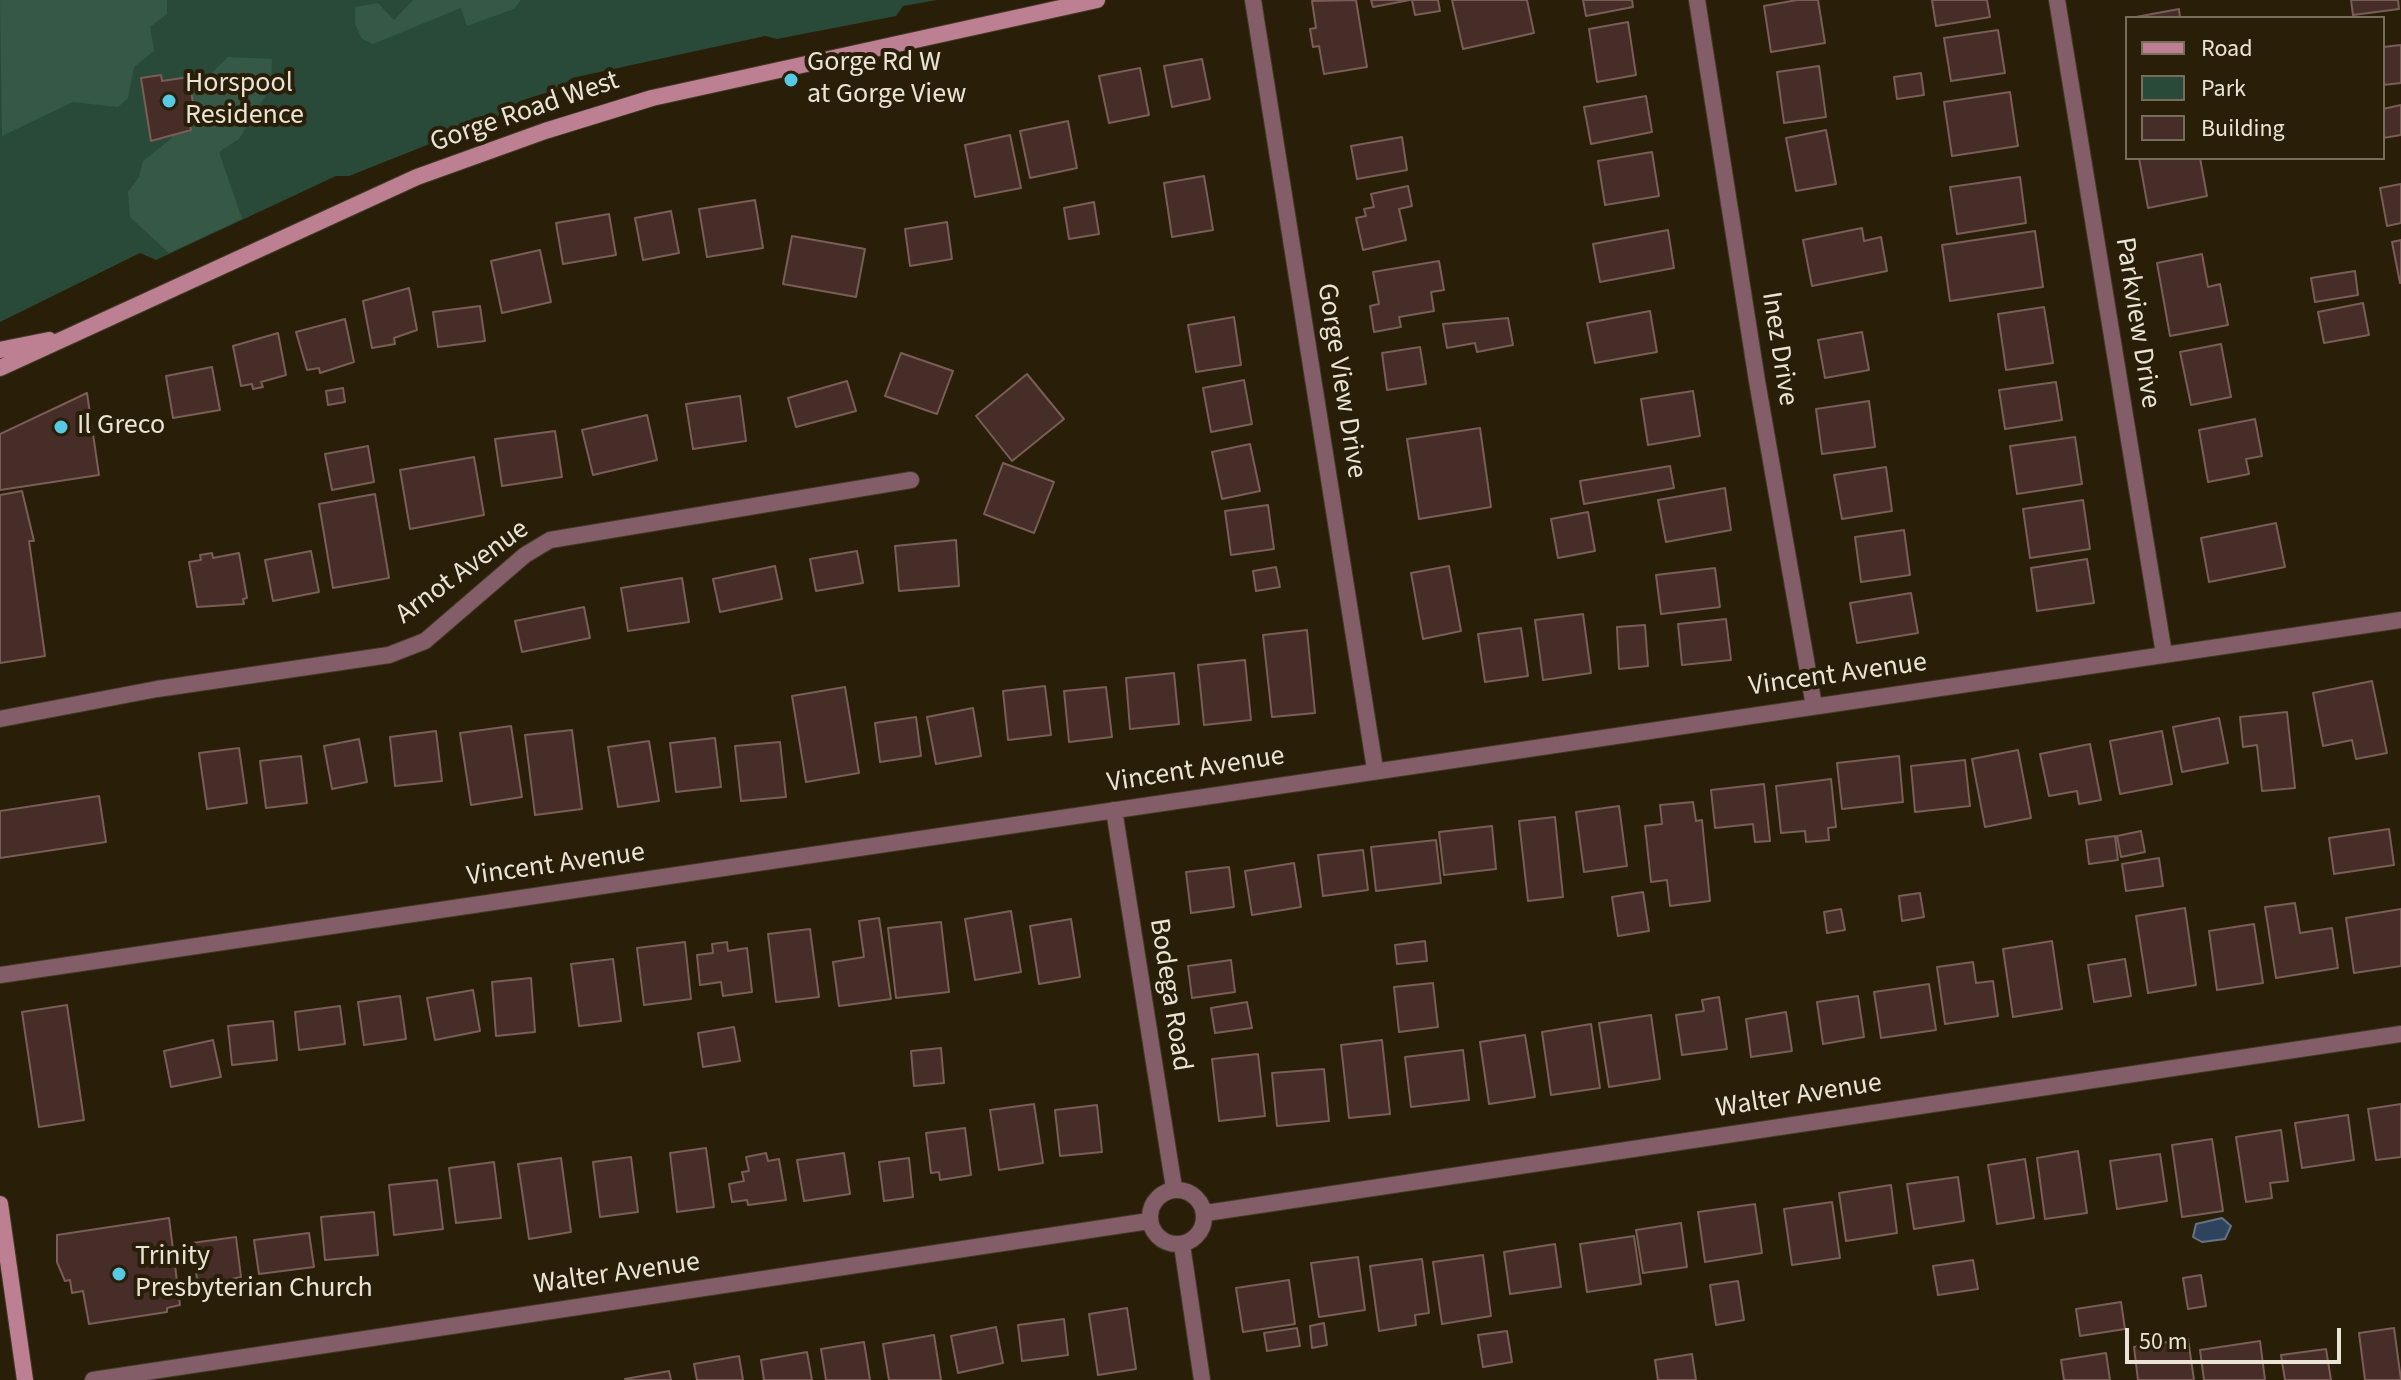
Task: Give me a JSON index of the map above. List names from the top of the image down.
{
  "streets": {
    "main road": ["Gorge Road West"],
    "street": [
      "Parkview Drive",
      "Inez Drive",
      "Gorge View Drive",
      "Arnot Avenue",
      "Vincent Avenue",
      "Bodega Road",
      "Walter Avenue"
    ]
  },
  "crossings": [
    ["Parkview Drive", "Vincent Avenue"],
    ["Inez Drive", "Vincent Avenue"],
    ["Gorge View Drive", "Vincent Avenue"],
    ["Vincent Avenue", "Bodega Road"],
    ["Bodega Road", "Walter Avenue"]
  ],
  "places": [
    "Gorge Rd W at Gorge View",
    "Horspool Residence",
    "Il Greco",
    "Trinity Presbyterian Church"
  ],
  "legend": ["Road", "Park", "Building"],
  "scale_bar": "50 m"
}
